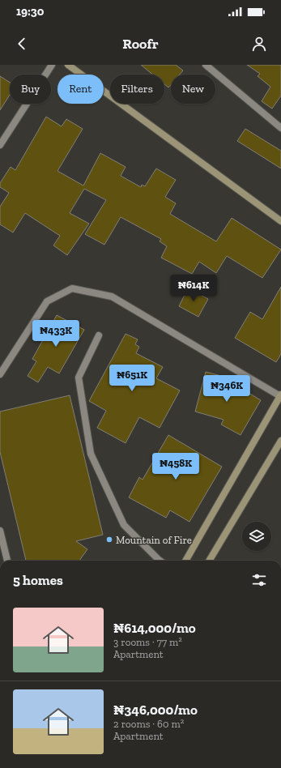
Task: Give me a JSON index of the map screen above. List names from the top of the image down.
{
  "places": ["Mountain of Fire"],
  "page": {
    "status": "19:30",
    "header": "Roofr",
    "chip": [
      "Buy",
      "Rent",
      "Filters",
      "New"
    ],
    "price": [
      "₦614K",
      "₦433K",
      "₦651K",
      "₦346K",
      "₦458K"
    ],
    "heading": "5 homes",
    "list": [
      {
        "name": "₦614,000/mo",
        "note": "3 rooms · 77 m² · Apartment"
      },
      {
        "name": "₦346,000/mo",
        "note": "2 rooms · 60 m² · Apartment"
      }
    ]
  }
}
